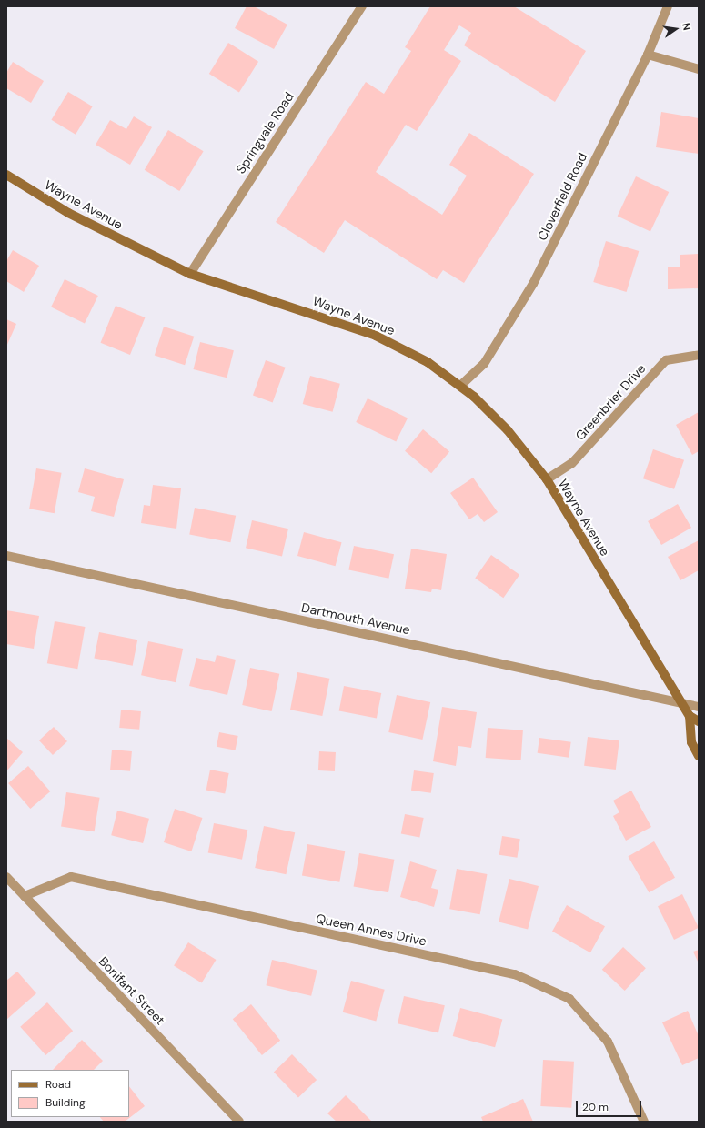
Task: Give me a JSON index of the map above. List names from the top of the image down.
{
  "streets": {
    "street": [
      "Springvale Road",
      "Cloverfield Road",
      "Wayne Avenue",
      "Greenbrier Drive",
      "Dartmouth Avenue",
      "Queen Annes Drive",
      "Bonifant Street"
    ]
  },
  "crossings": [
    ["Springvale Road", "Wayne Avenue"],
    ["Cloverfield Road", "Wayne Avenue"],
    ["Wayne Avenue", "Greenbrier Drive"],
    ["Wayne Avenue", "Dartmouth Avenue"],
    ["Queen Annes Drive", "Bonifant Street"]
  ],
  "legend": ["Road", "Building"],
  "scale_bar": "20 m",
  "north": "right"
}
